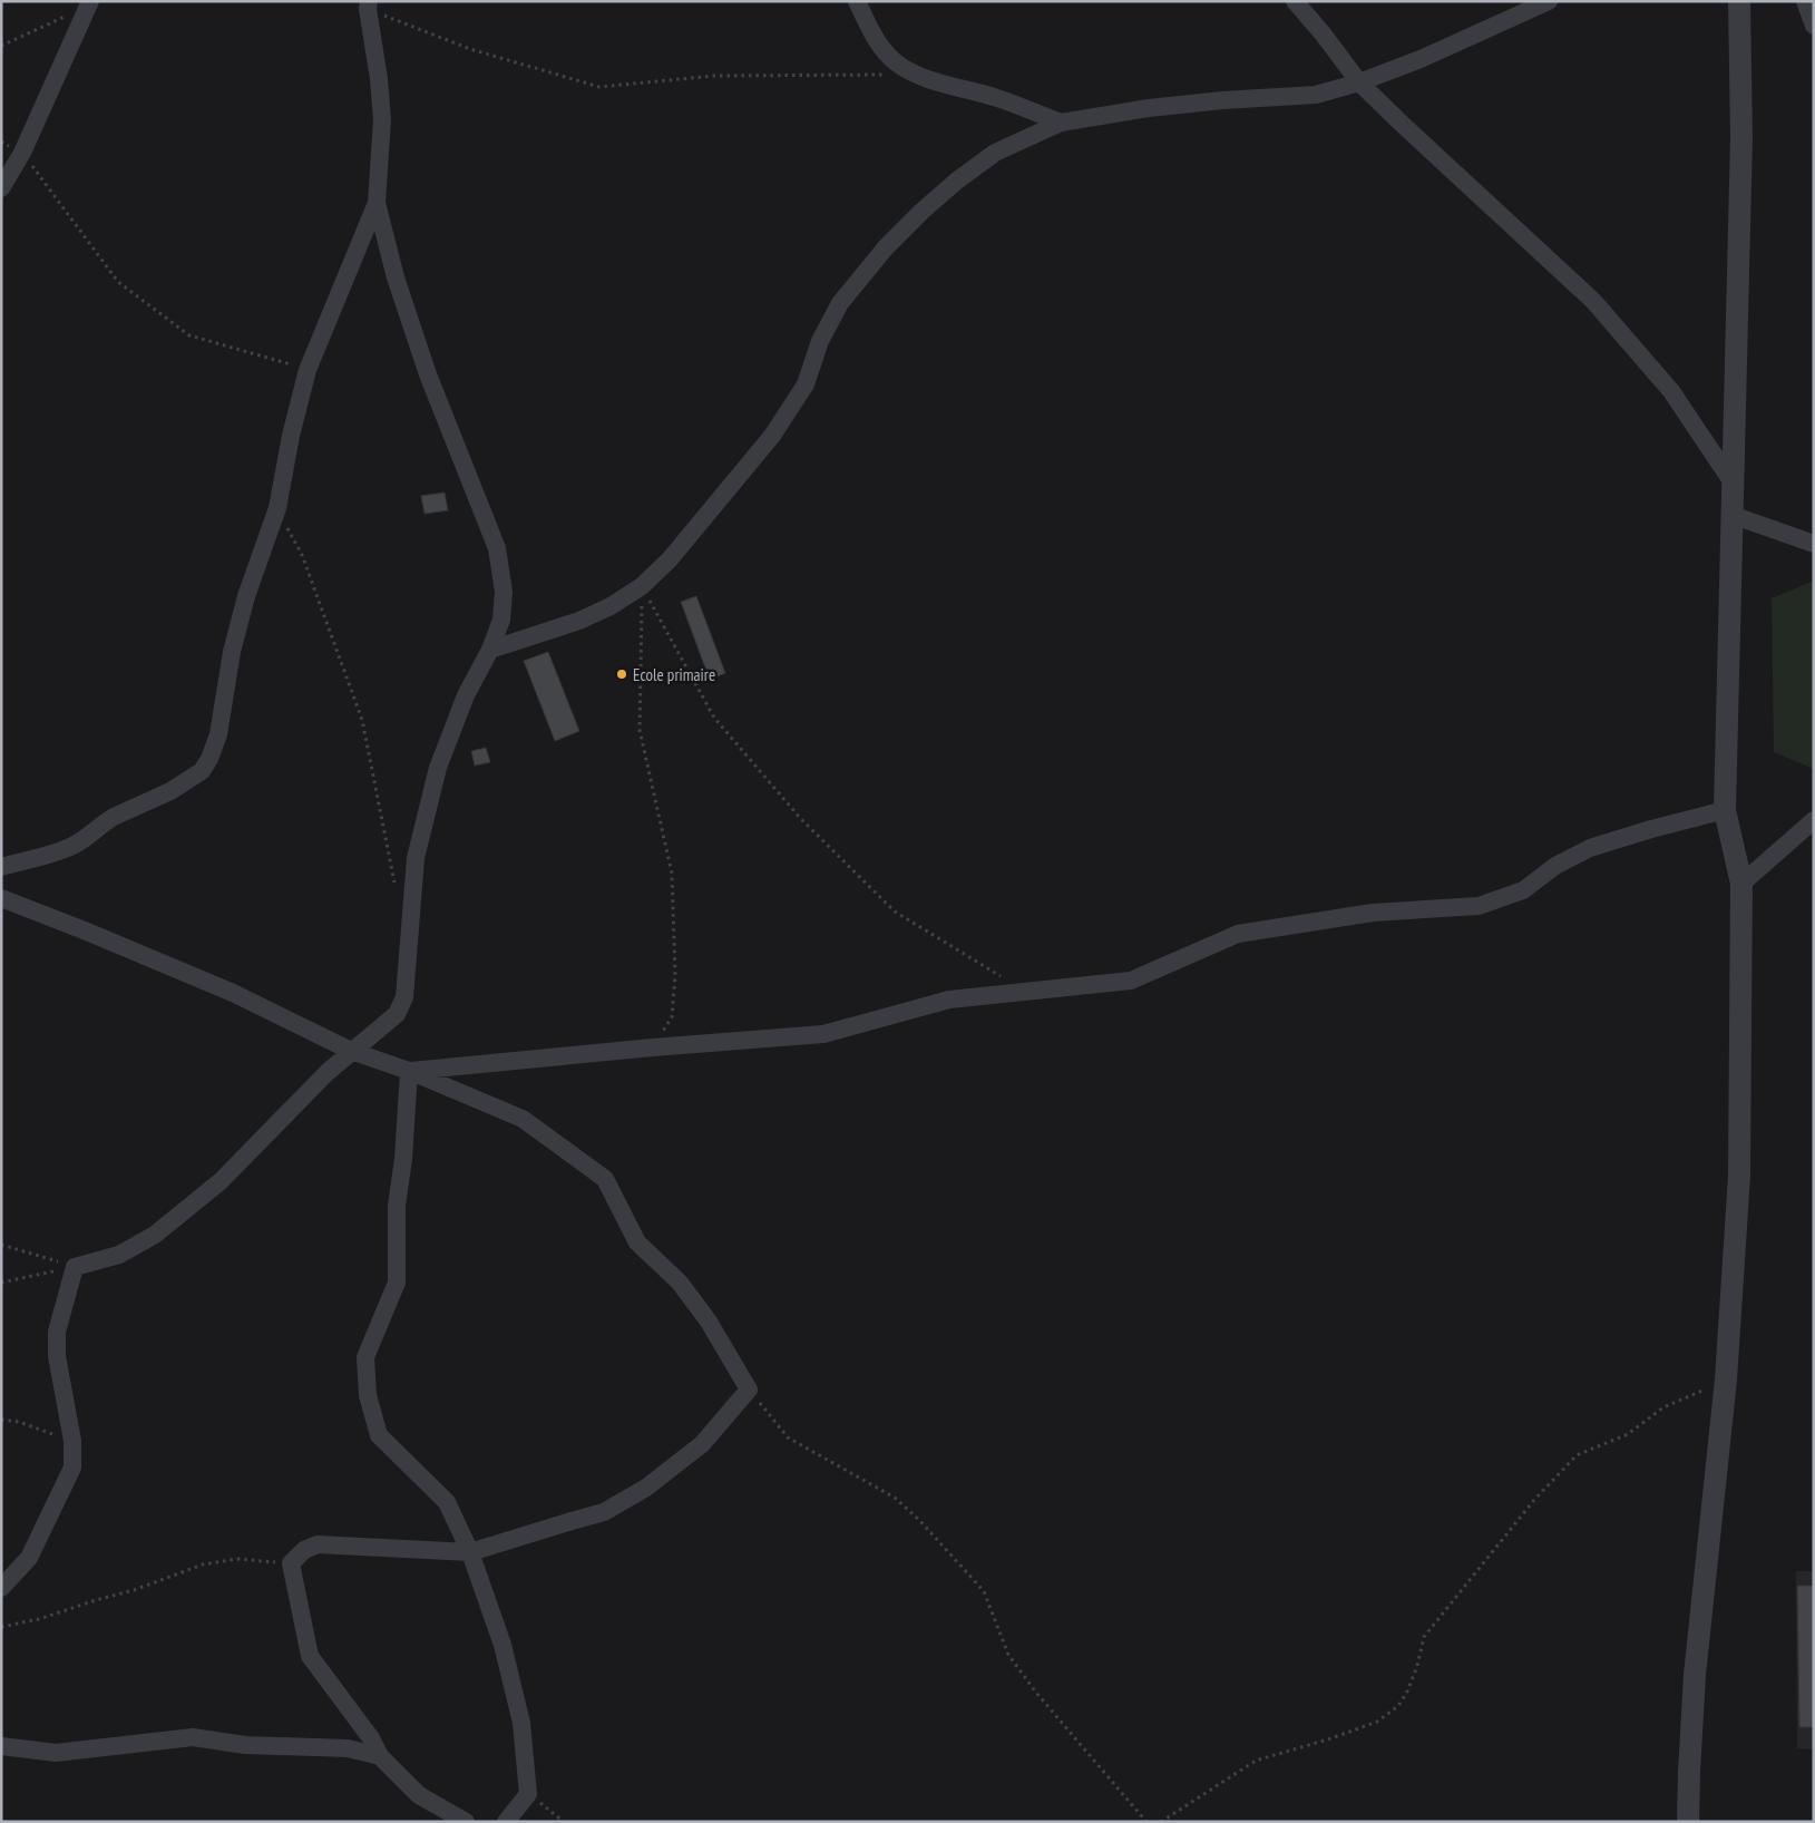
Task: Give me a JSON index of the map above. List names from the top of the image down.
{
  "places": ["Ecole primaire"]
}
